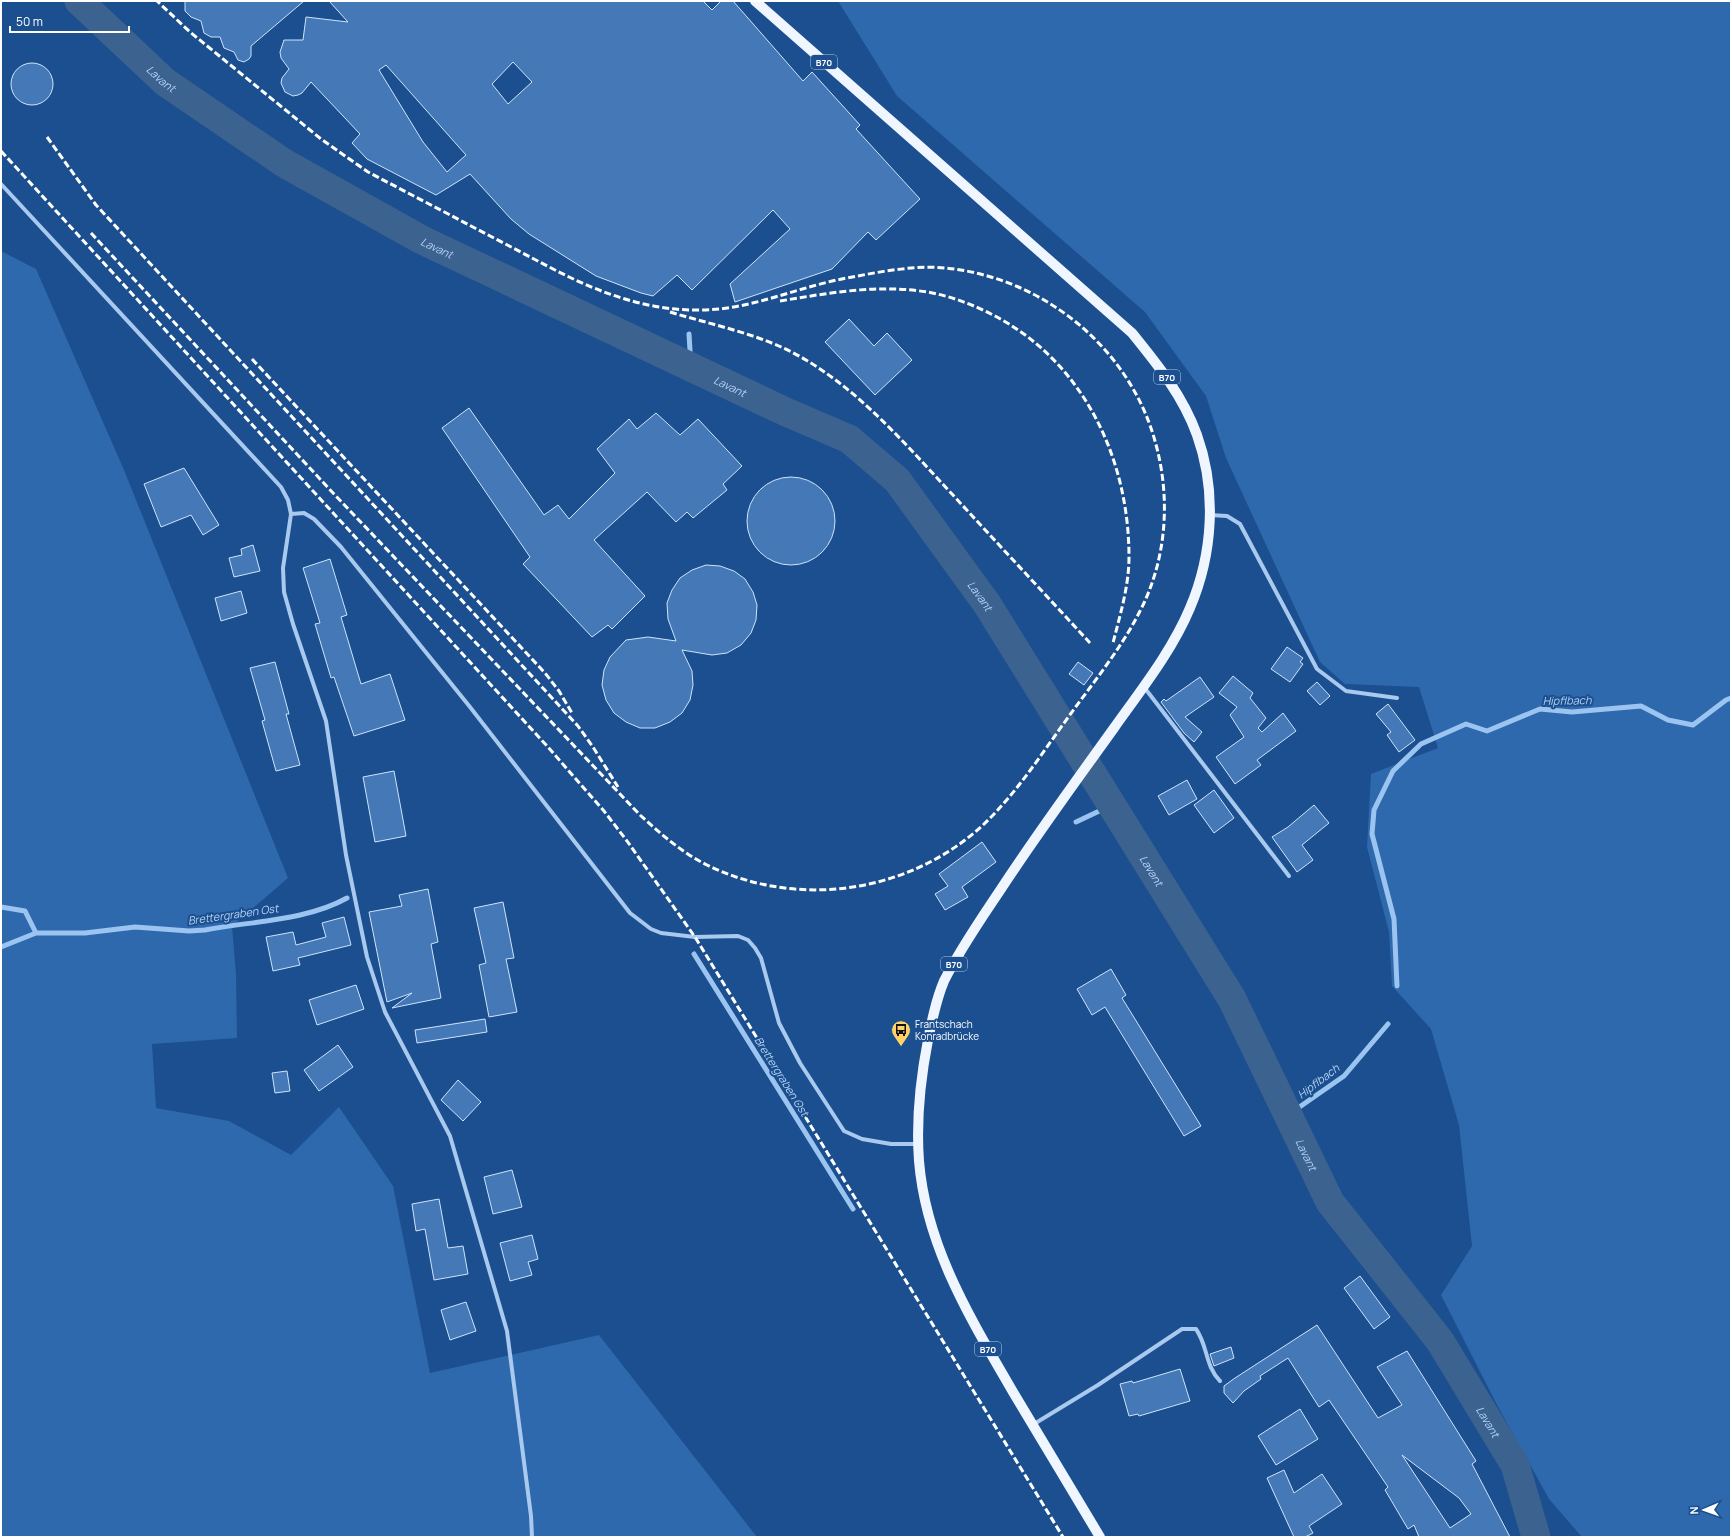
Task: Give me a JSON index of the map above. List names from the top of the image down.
{
  "streets": {
    "main road": ["B70"]
  },
  "water": ["Lavant", "Hipflbach", "Brettergraben Ost"],
  "places": {
    "bus stop": ["Frantschach Konradbrücke"]
  },
  "scale_bar": "50 m",
  "north": "left"
}
